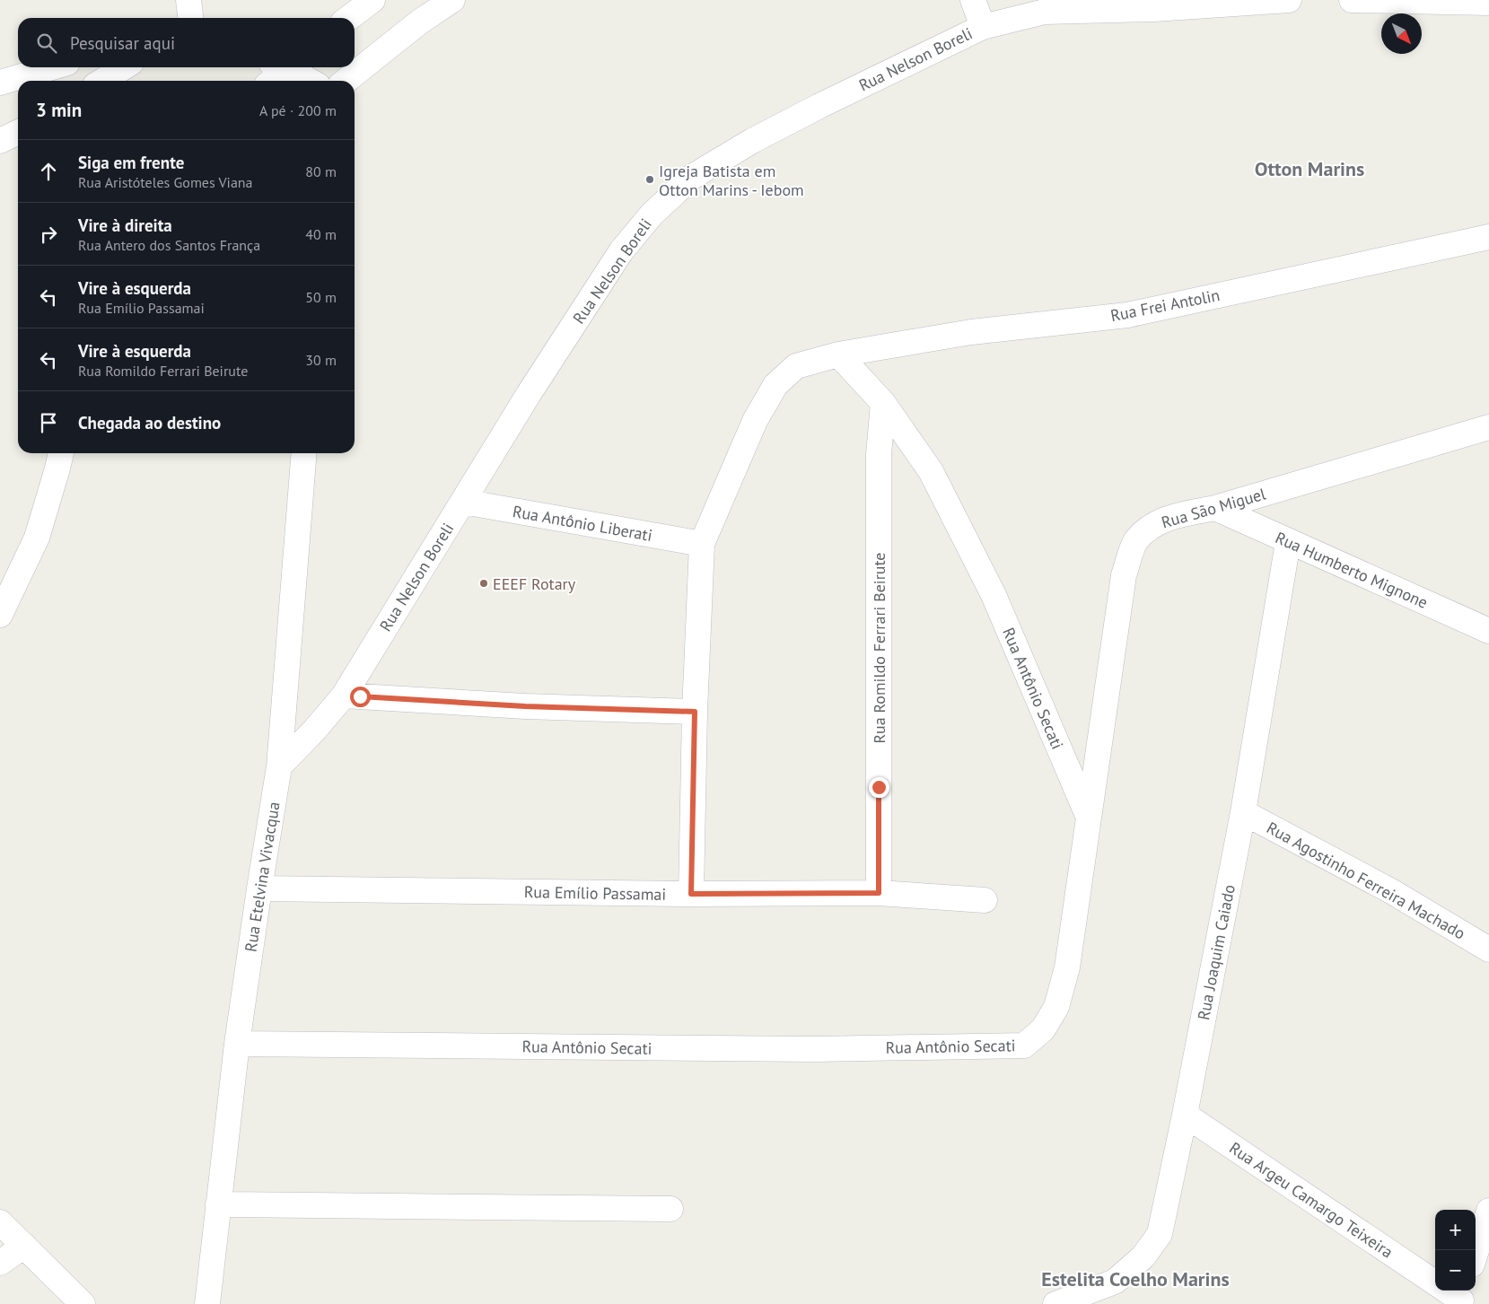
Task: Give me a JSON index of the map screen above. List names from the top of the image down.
{
  "streets": {
    "street": [
      "Rua Nelson Boreli",
      "Rua Frei Antolin",
      "Rua São Miguel",
      "Rua Antônio Liberati",
      "Rua Humberto Mignone",
      "Rua Romildo Ferrari Beirute",
      "Rua Antônio Secati",
      "Rua Etelvina Vivacqua",
      "Rua Agostinho Ferreira Machado",
      "Rua Emílio Passamai",
      "Rua Joaquim Caiado",
      "Rua Argeu Camargo Teixeira"
    ]
  },
  "crossings": [
    ["Rua Nelson Boreli", "Rua Antônio Liberati"],
    ["Rua Nelson Boreli", "Rua Etelvina Vivacqua"],
    ["Rua Frei Antolin", "Rua Antônio Liberati"],
    ["Rua Frei Antolin", "Rua Antônio Secati"],
    ["Rua São Miguel", "Rua Humberto Mignone"],
    ["Rua São Miguel", "Rua Antônio Secati"],
    ["Rua Humberto Mignone", "Rua Joaquim Caiado"],
    ["Rua Romildo Ferrari Beirute", "Rua Antônio Secati"],
    ["Rua Romildo Ferrari Beirute", "Rua Emílio Passamai"],
    ["Rua Antônio Secati", "Rua Etelvina Vivacqua"],
    ["Rua Etelvina Vivacqua", "Rua Emílio Passamai"],
    ["Rua Agostinho Ferreira Machado", "Rua Joaquim Caiado"],
    ["Rua Joaquim Caiado", "Rua Argeu Camargo Teixeira"]
  ],
  "districts": ["Otton Marins", "Estelita Coelho Marins"],
  "places": ["Igreja Batista em Otton Marins - Iebom", "EEEF Rotary"],
  "north": "bottom right",
  "page": {
    "search": "Pesquisar aqui",
    "heading": ["3 min", "A pé · 200 m"],
    "list": [
      ["Siga em frente", "Rua Aristóteles Gomes Viana", "80 m"],
      ["Vire à direita", "Rua Antero dos Santos França", "40 m"],
      ["Vire à esquerda", "Rua Emílio Passamai", "50 m"],
      ["Vire à esquerda", "Rua Romildo Ferrari Beirute", "30 m"],
      "Chegada ao destino"
    ],
    "map_buttons": ["+", "−"]
  }
}
